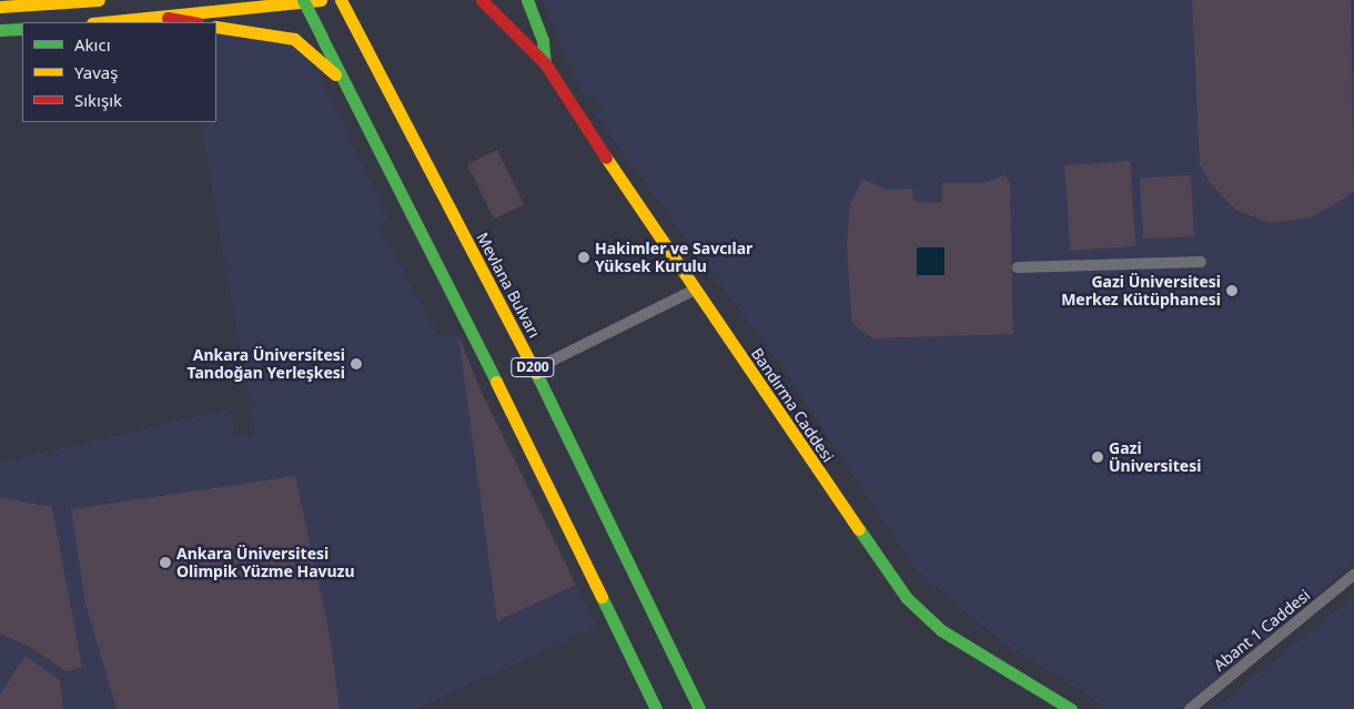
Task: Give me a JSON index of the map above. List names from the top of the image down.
{
  "streets": {
    "main road": ["Mevlana Bulvarı", "D200", "Bandırma Caddesi"],
    "street": ["Abant 1 Caddesi"]
  },
  "places": [
    "Hakimler ve Savcılar Yüksek Kurulu",
    "Gazi Üniversitesi Merkez Kütüphanesi",
    "Ankara Üniversitesi Tandoğan Yerleşkesi",
    "Gazi Üniversitesi",
    "Ankara Üniversitesi Olimpik Yüzme Havuzu"
  ],
  "legend": ["Akıcı", "Yavaş", "Sıkışık"]
}
